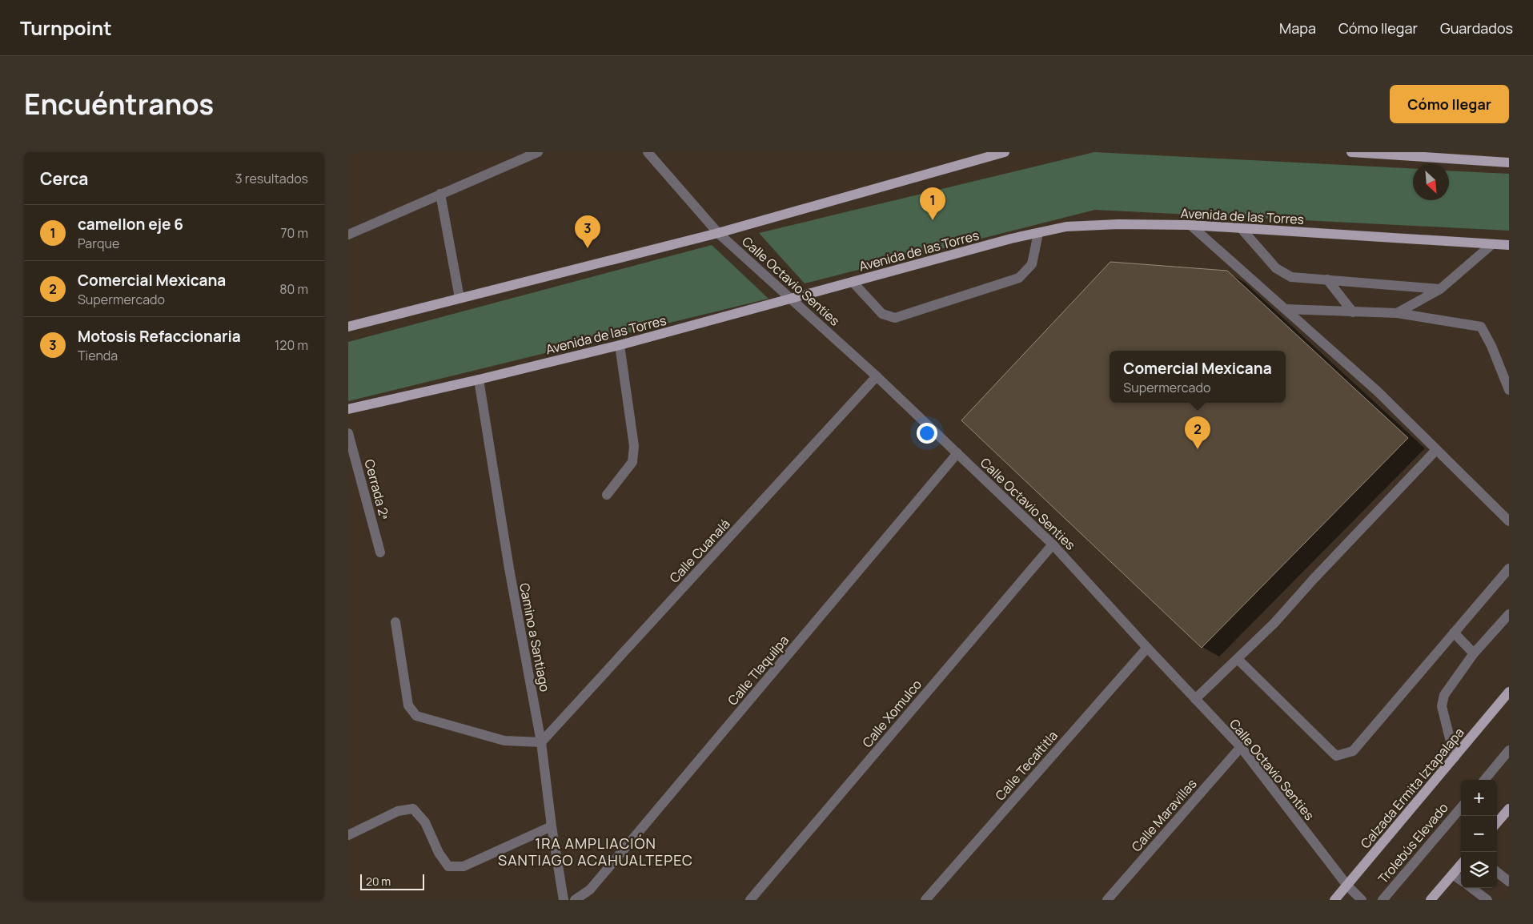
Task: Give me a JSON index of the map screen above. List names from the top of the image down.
{
  "streets": {
    "main road": ["Avenida de las Torres", "Calzada Ermita Iztapalapa"],
    "street": [
      "Calle Octavio Senties",
      "Cerrada 2ª",
      "Calle Cuanalá",
      "Camino a Santiago",
      "Calle Tlaquilpa",
      "Calle Xomulco",
      "Calle Tecaltitla",
      "Calle Maravillas",
      "Trolebús Elevado"
    ]
  },
  "crossings": [
    ["Avenida de las Torres", "Calle Octavio Senties"],
    ["Avenida de las Torres", "Camino a Santiago"],
    ["Calle Octavio Senties", "Calle Cuanalá"],
    ["Calle Octavio Senties", "Calle Tlaquilpa"],
    ["Calle Octavio Senties", "Calle Xomulco"],
    ["Calle Octavio Senties", "Calle Tecaltitla"],
    ["Calle Octavio Senties", "Calzada Ermita Iztapalapa"],
    ["Calle Octavio Senties", "Calle Maravillas"],
    ["Calle Cuanalá", "Camino a Santiago"]
  ],
  "districts": ["1RA AMPLIACIÓN SANTIAGO ACAHUALTEPEC"],
  "scale_bar": "20 m",
  "north": "bottom right",
  "page": {
    "header": "Turnpoint",
    "nav": ["Mapa", "Cómo llegar", "Guardados"],
    "title": "Encuéntranos",
    "buttons": "Cómo llegar",
    "heading": ["Cerca", "3 resultados"],
    "pins": ["1", "3", "2"],
    "list": [
      {
        "mark": "1",
        "name": "camellon eje 6",
        "note": "Parque",
        "value": "70 m"
      },
      {
        "mark": "2",
        "name": "Comercial Mexicana",
        "note": "Supermercado",
        "value": "80 m"
      },
      {
        "mark": "3",
        "name": "Motosis Refaccionaria",
        "note": "Tienda",
        "value": "120 m"
      }
    ],
    "popup": ["Comercial Mexicana", "Supermercado"],
    "map_buttons": ["+", "−"],
    "scale": "20 m"
  }
}
